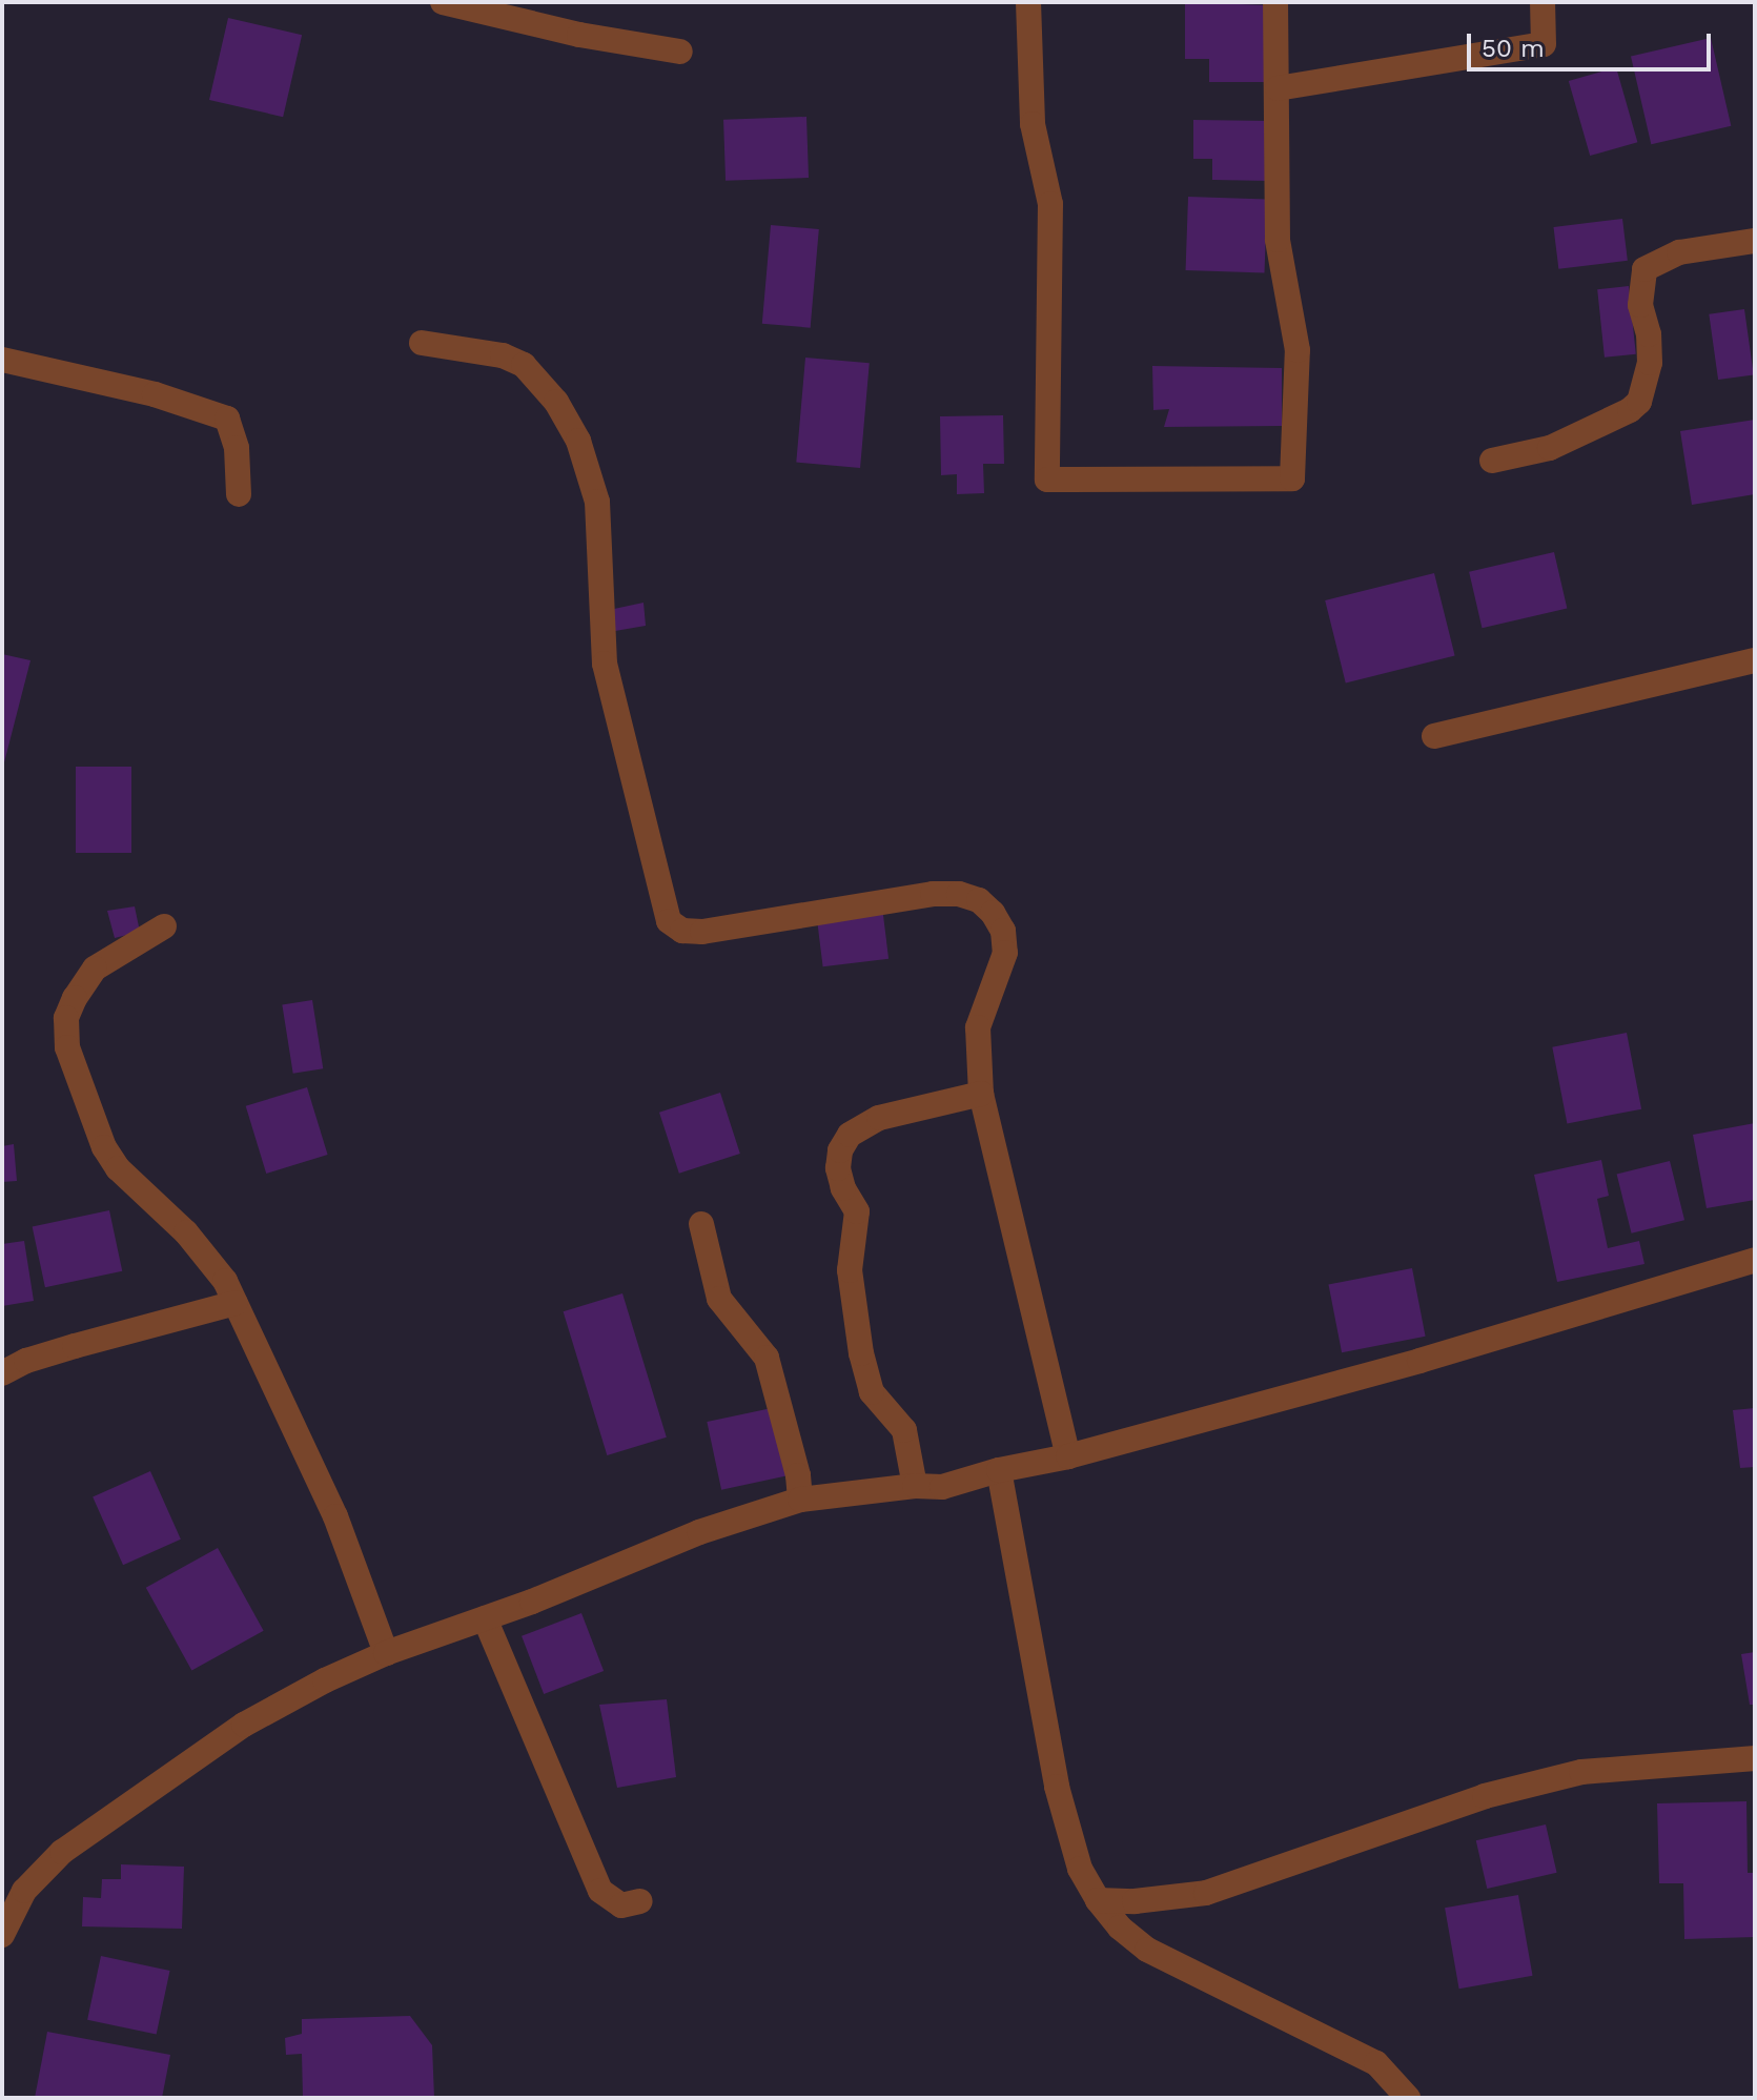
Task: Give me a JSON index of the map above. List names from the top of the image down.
{
  "scale_bar": "50 m"
}
